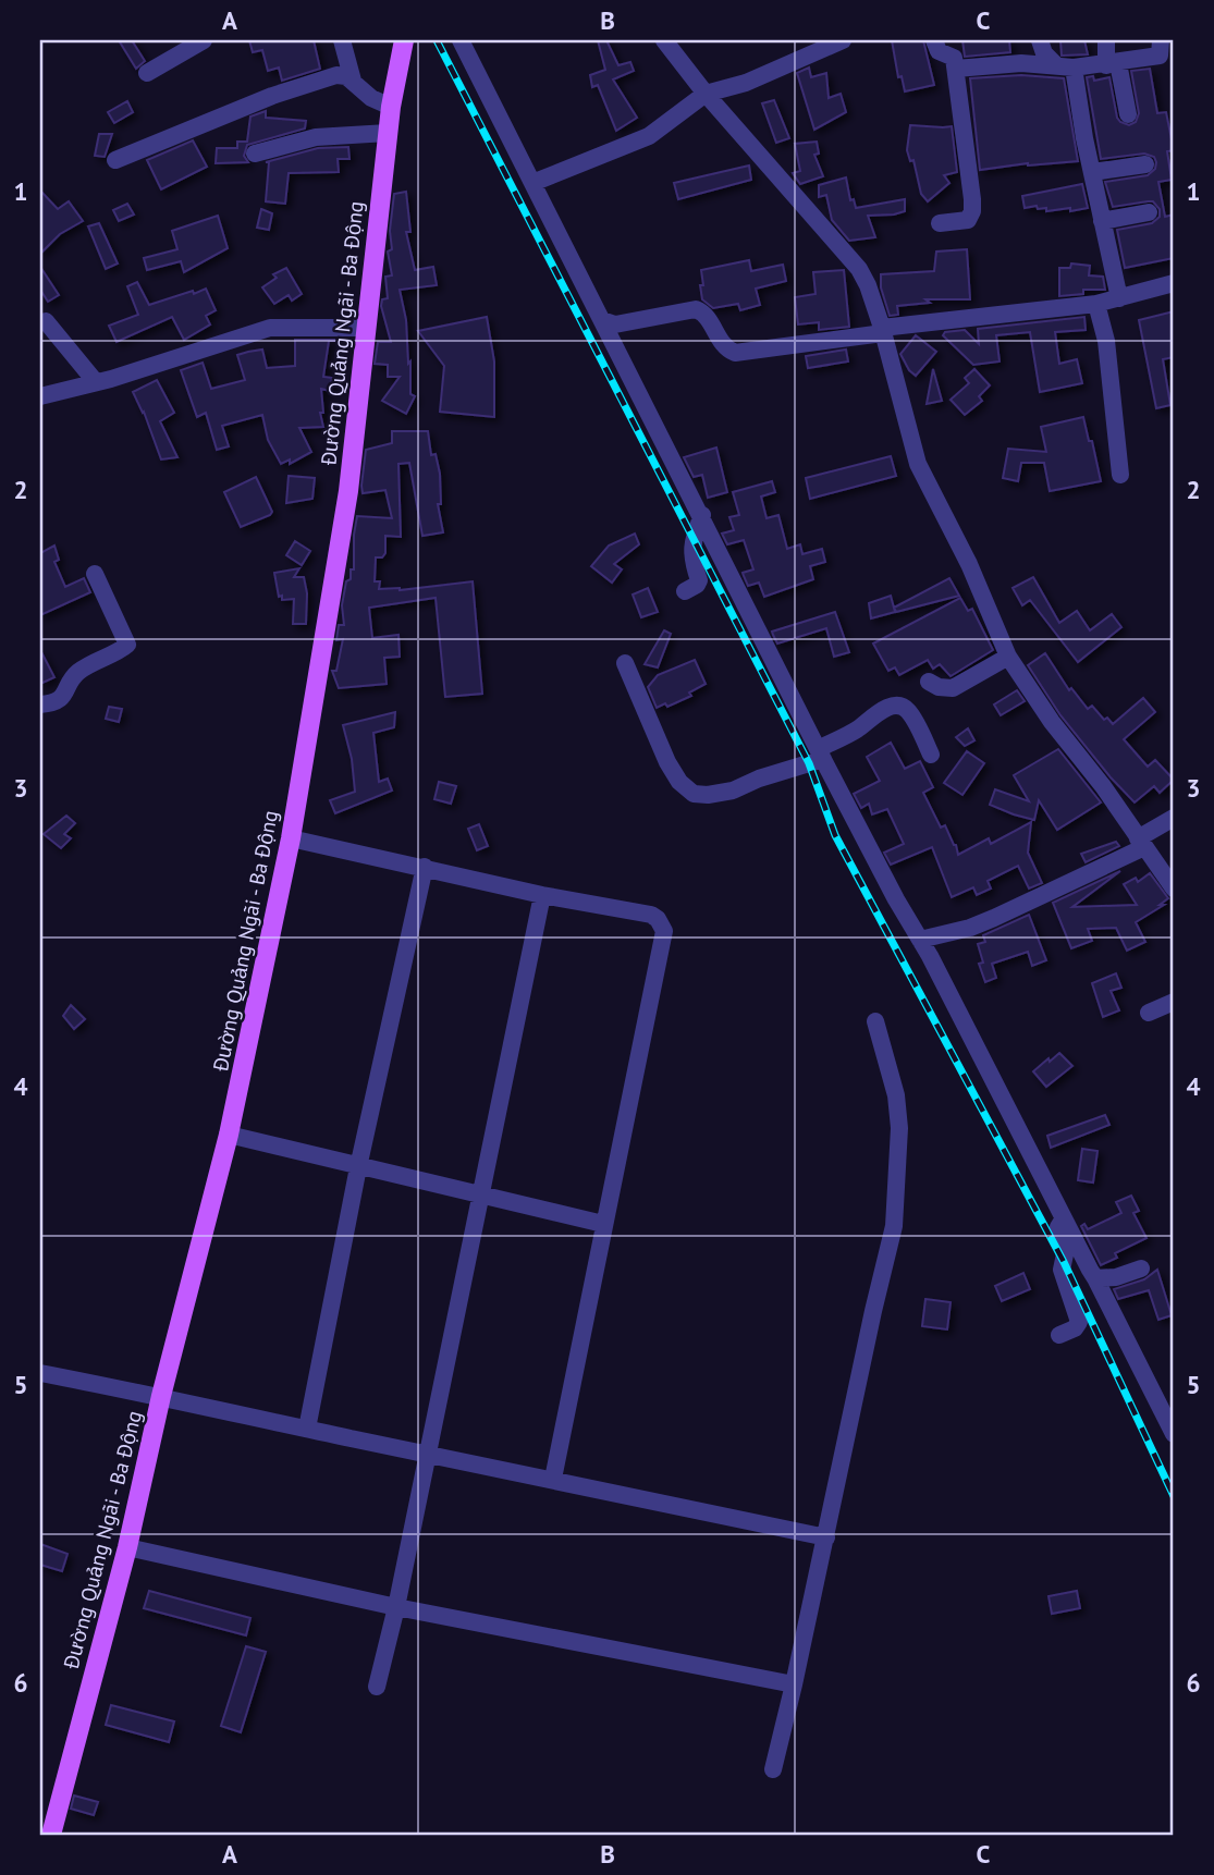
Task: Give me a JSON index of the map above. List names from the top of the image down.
{
  "streets": {
    "main road": ["Đường Quảng Ngãi - Ba Động"]
  },
  "grid": {
    "columns": ["A", "B", "C"],
    "rows": [
      "1",
      "2",
      "3",
      "4",
      "5",
      "6"
    ]
  }
}
